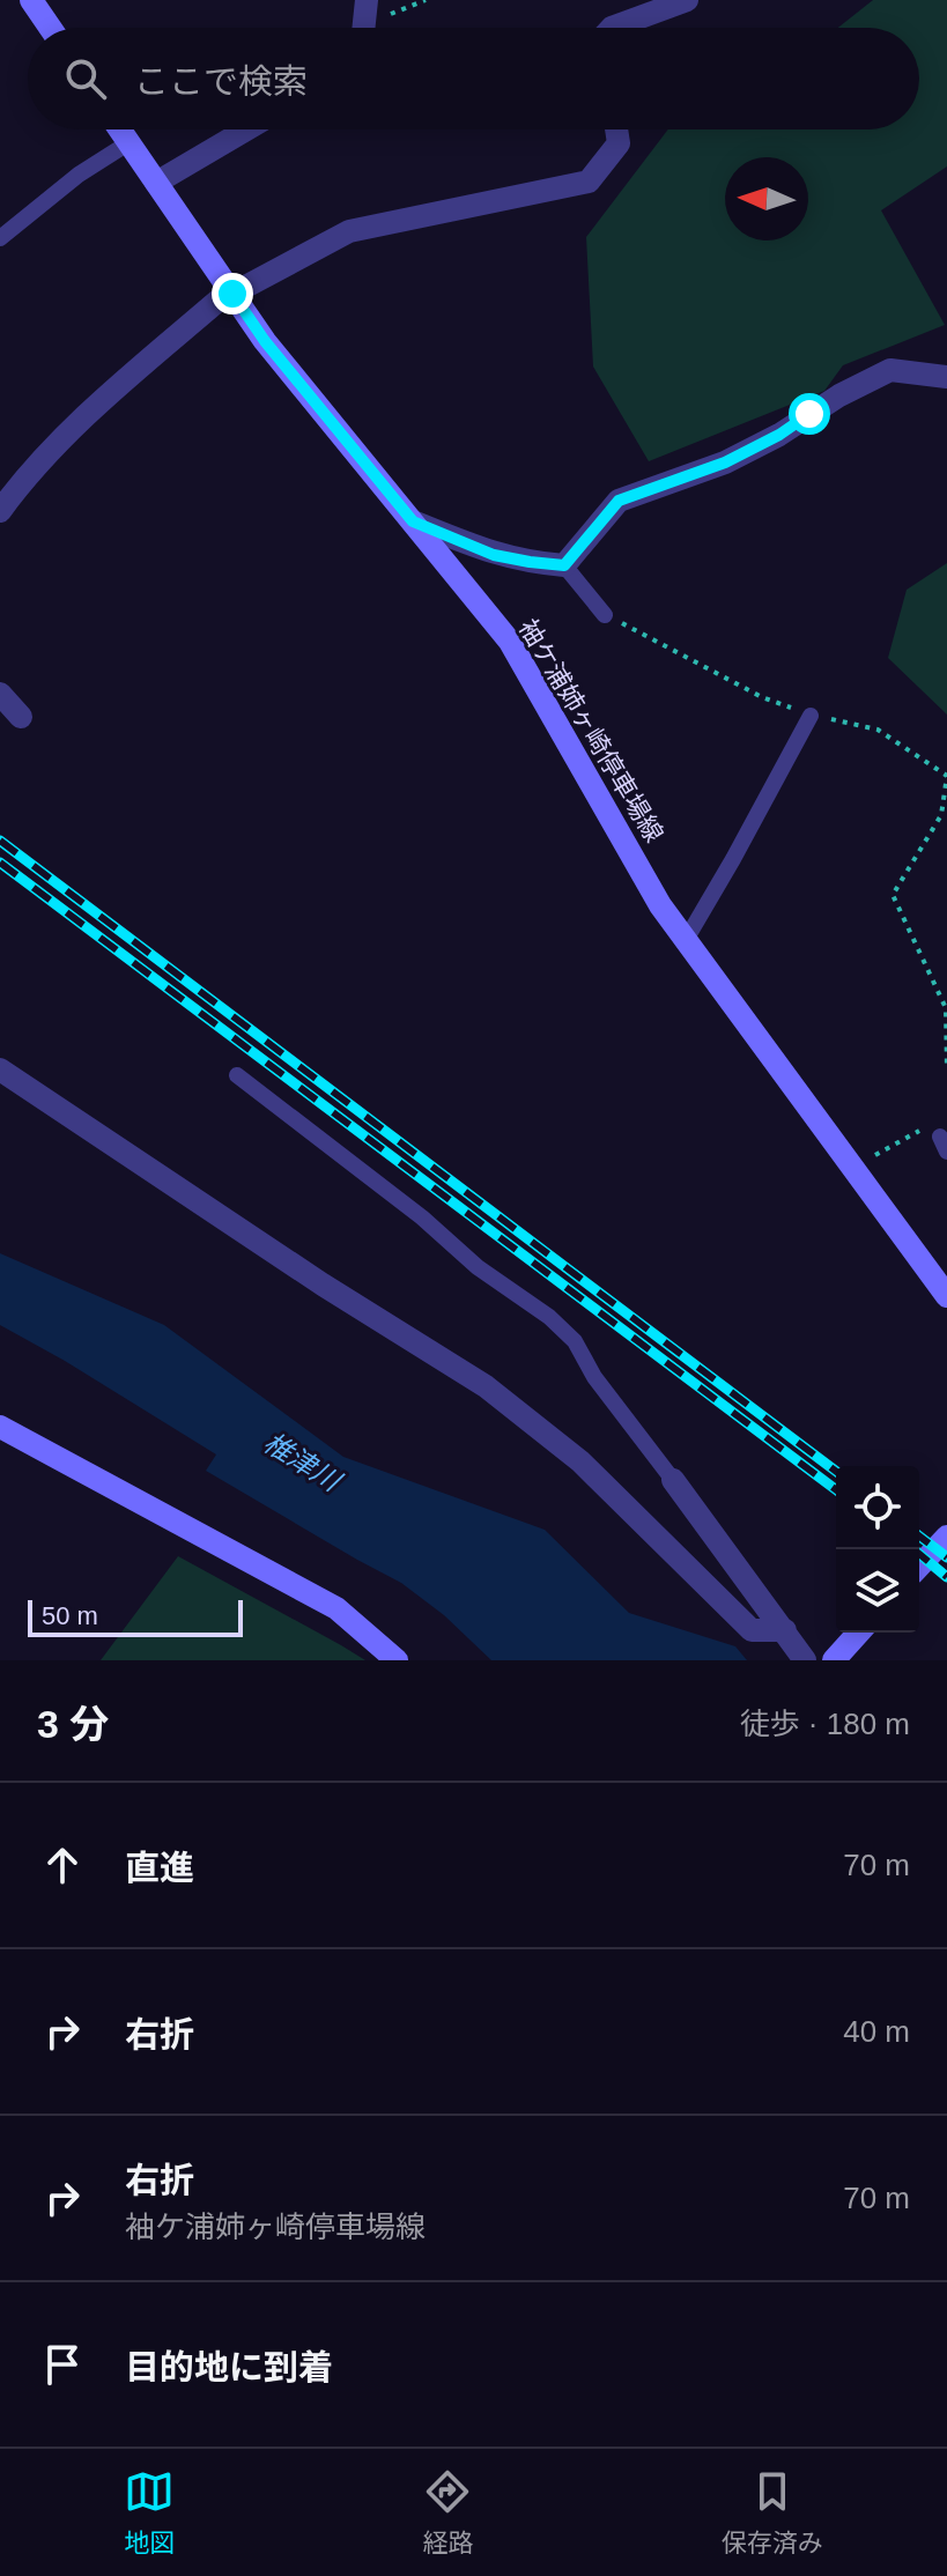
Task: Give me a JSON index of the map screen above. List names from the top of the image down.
{
  "streets": {
    "main road": ["袖ケ浦姉ヶ崎停車場線"]
  },
  "water": ["椎津川"],
  "scale_bar": "50 m",
  "north": "left",
  "page": {
    "search": "ここで検索",
    "scale": "50 m",
    "heading": ["3 分", "徒歩 · 180 m"],
    "list": [
      ["直進", "70 m"],
      ["右折", "40 m"],
      ["右折", "袖ケ浦姉ヶ崎停車場線", "70 m"],
      "目的地に到着"
    ],
    "nav": ["地図", "経路", "保存済み"]
  }
}
